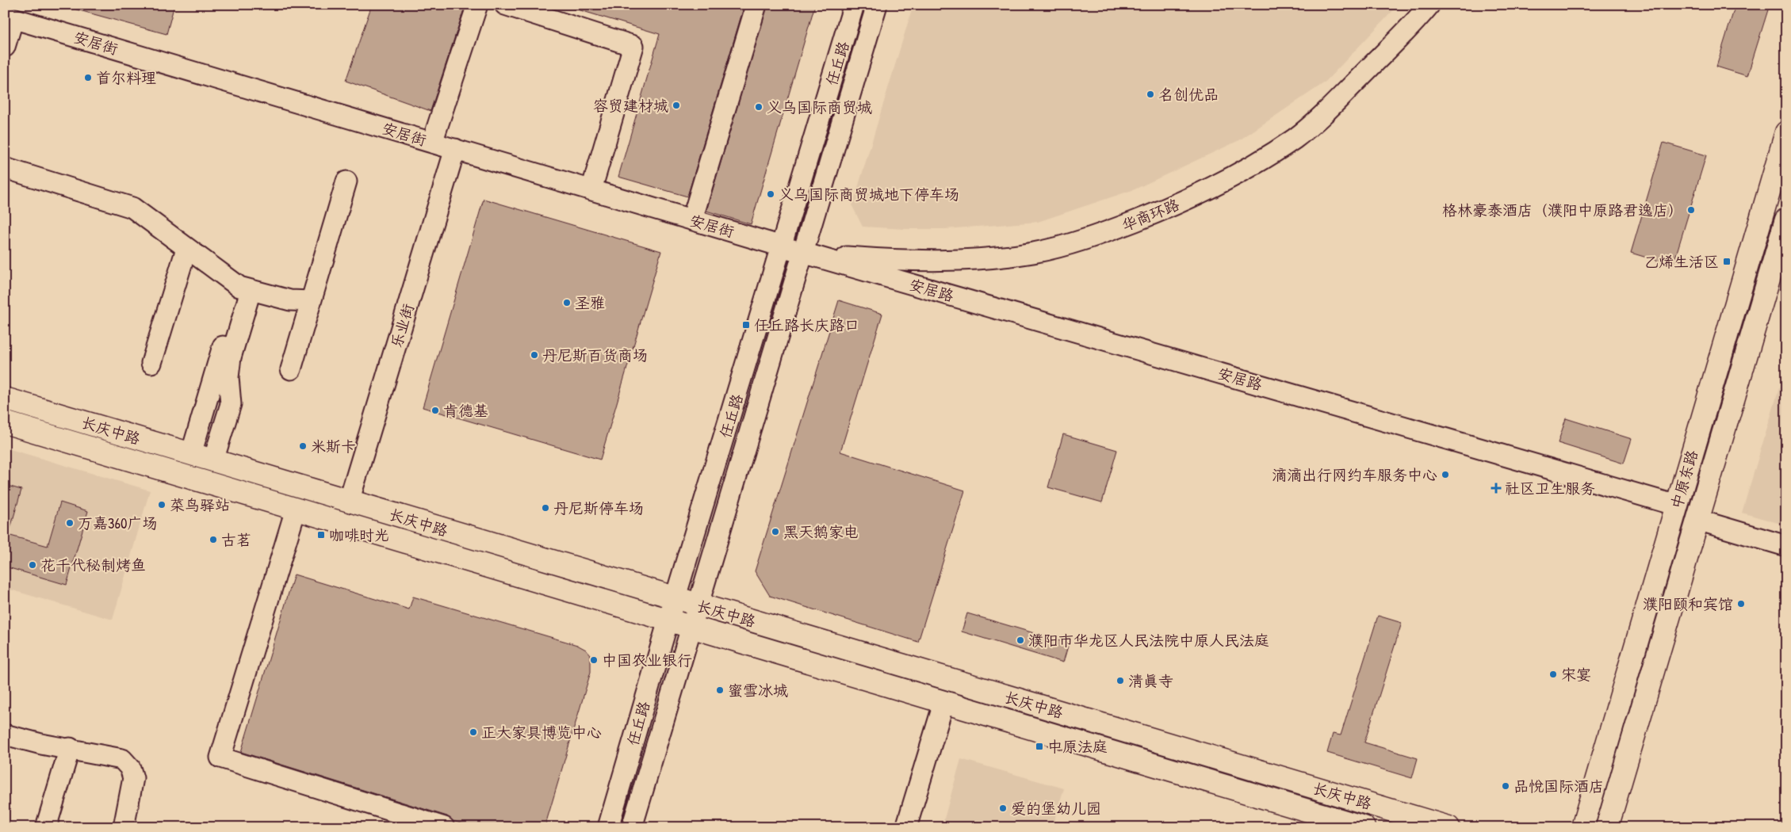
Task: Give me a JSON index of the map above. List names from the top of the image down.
{
  "streets": {
    "main road": ["长庆中路", "中原东路"],
    "street": [
      "安居街",
      "任丘路",
      "华商环路",
      "安居路",
      "乐业街"
    ]
  },
  "crossings": [
    ["安居街", "任丘路"],
    ["安居街", "华商环路"],
    ["安居街", "安居路"],
    ["安居街", "乐业街"],
    ["任丘路", "华商环路"],
    ["任丘路", "安居路"],
    ["任丘路", "长庆中路"],
    ["华商环路", "安居路"],
    ["安居路", "中原东路"],
    ["乐业街", "长庆中路"]
  ],
  "places": {
    "other": [
      "首尔料理",
      "名创优品",
      "容贸建材城",
      "义乌国际商贸城",
      "义乌国际商贸城地下停车场",
      "格林豪泰酒店（濮阳中原路君逸店）",
      "圣雅",
      "丹尼斯百货商场",
      "肯德基",
      "米斯卡",
      "滴滴出行网约车服务中心",
      "菜鸟驿站",
      "丹尼斯停车场",
      "万嘉360广场",
      "黑天鹅家电",
      "古茗",
      "花千代秘制烤鱼",
      "濮阳颐和宾馆",
      "濮阳市华龙区人民法院中原人民法庭",
      "中国农业银行",
      "宋宴",
      "清真寺",
      "蜜雪冰城",
      "正大家具博览中心",
      "品悦国际酒店",
      "爱的堡幼儿园"
    ],
    "transit": [
      "乙烯生活区",
      "任丘路长庆路口",
      "咖啡时光",
      "中原法庭"
    ],
    "health": ["社区卫生服务"]
  }
}
